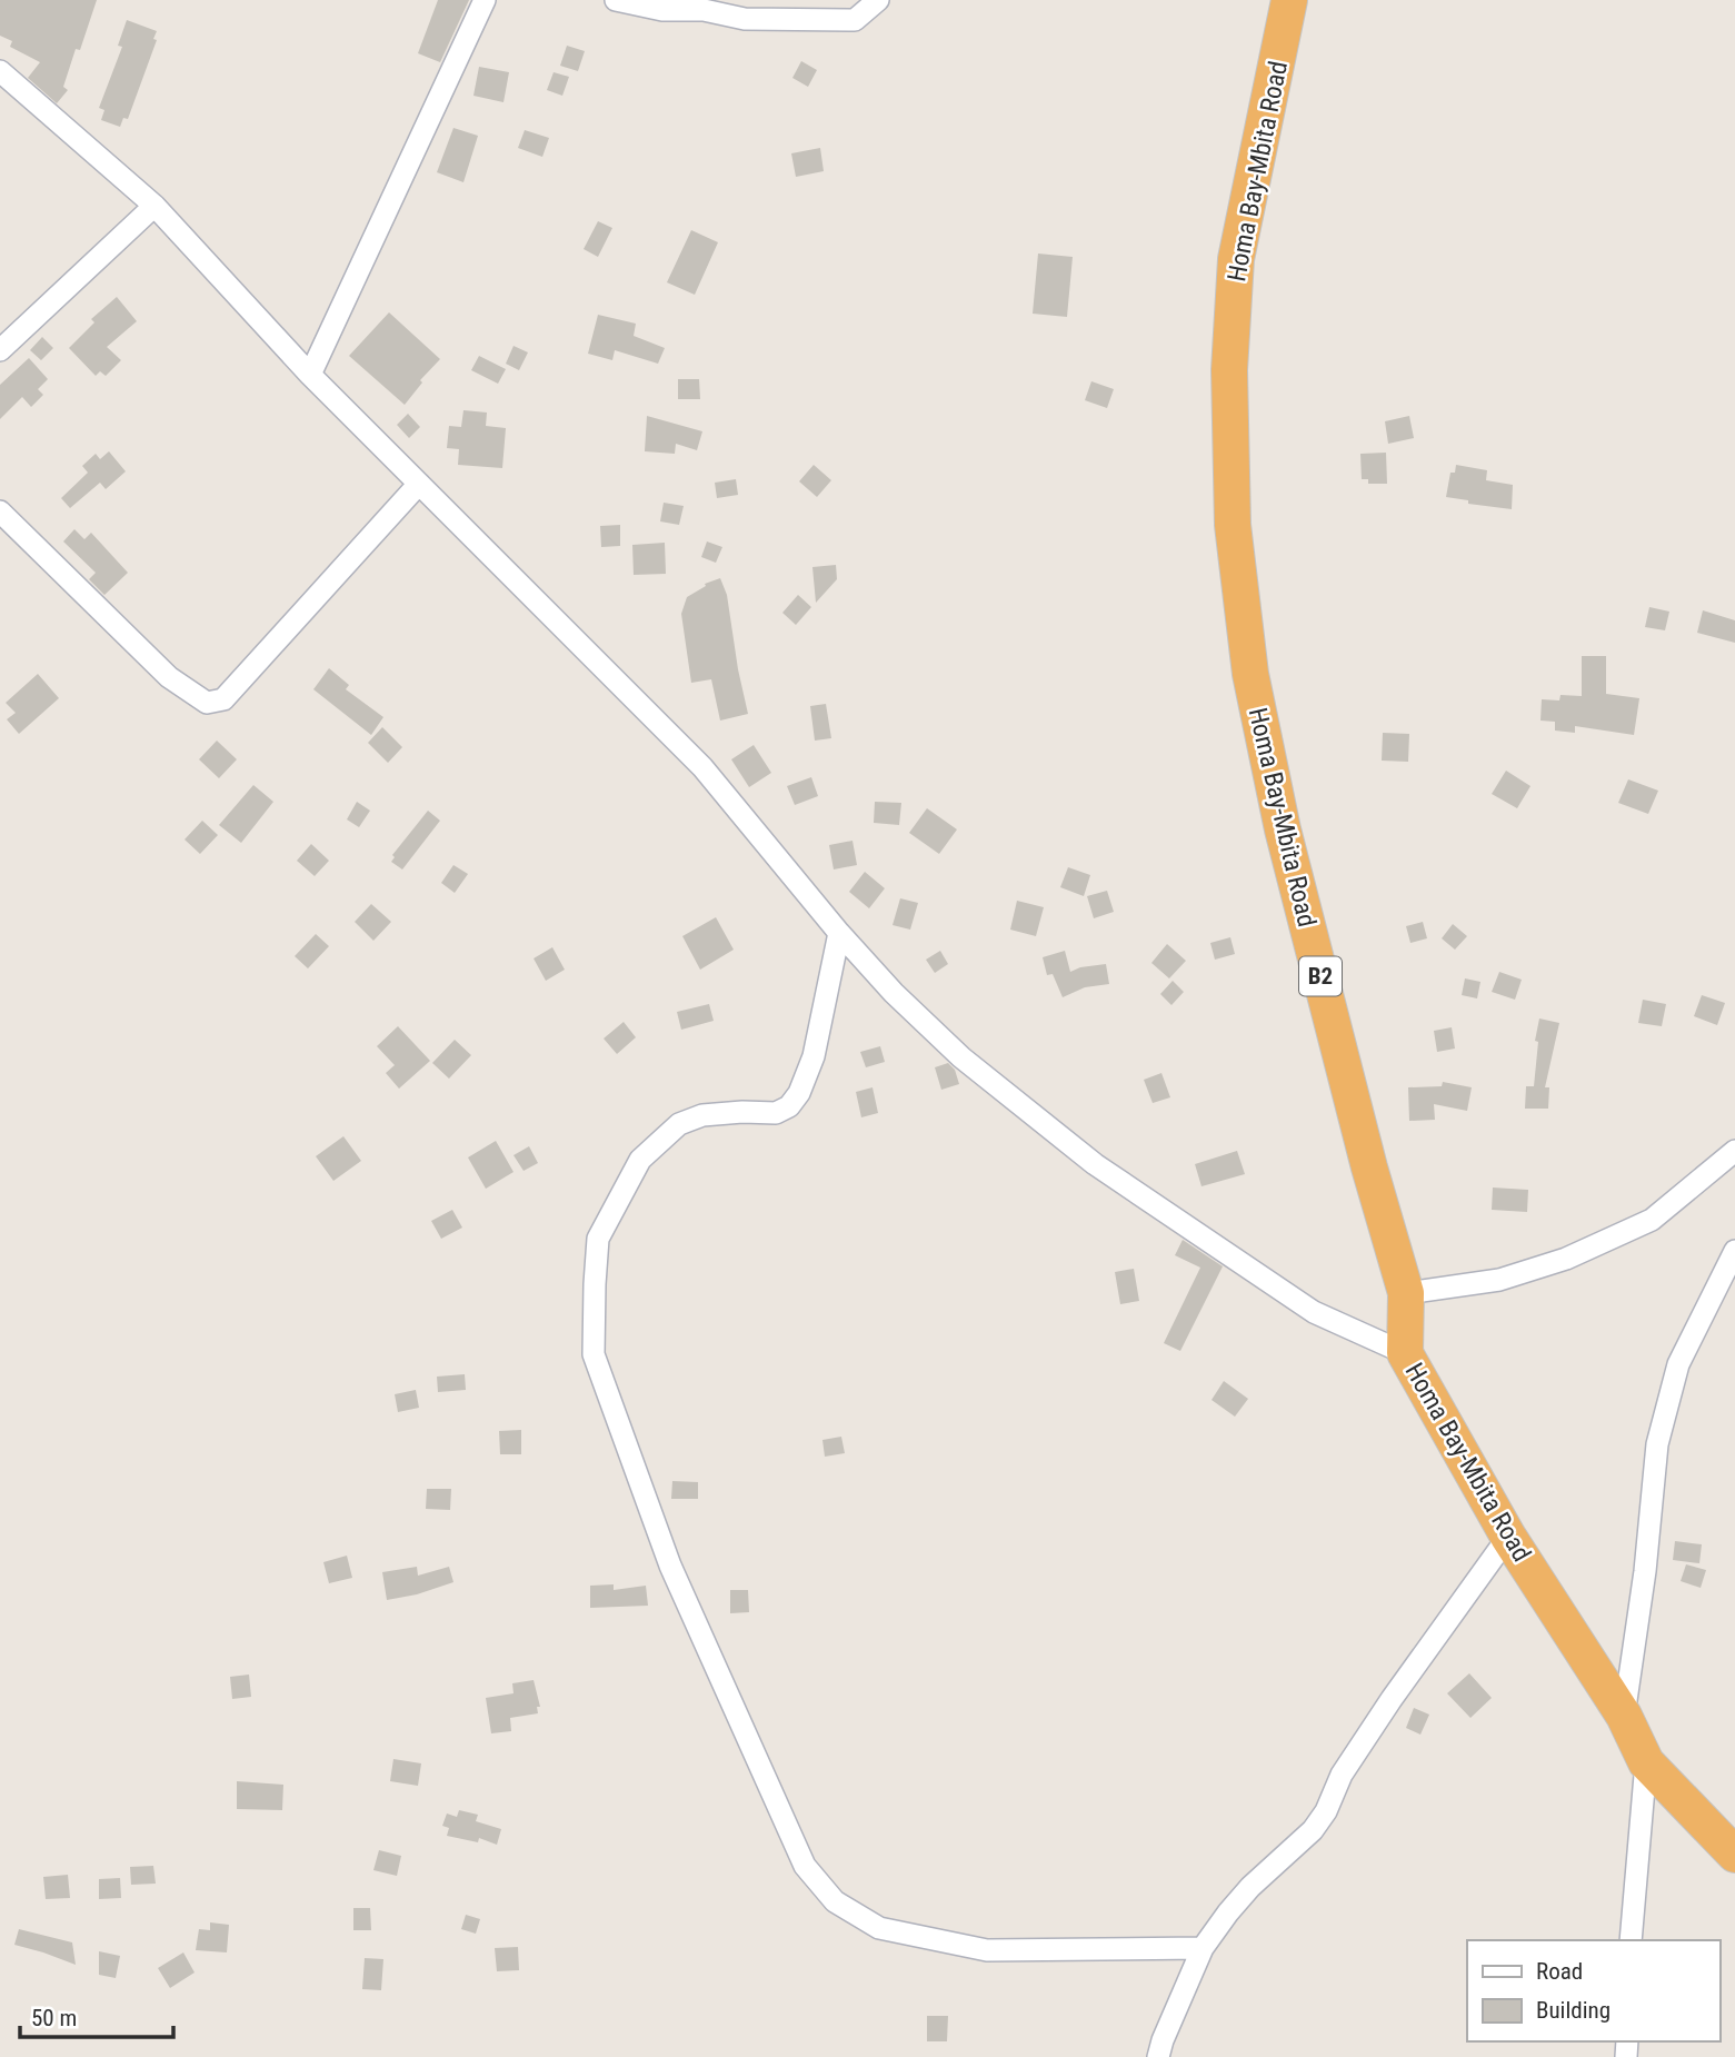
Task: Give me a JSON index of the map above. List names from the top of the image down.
{
  "streets": {
    "highway": ["Homa Bay-Mbita Road", "B2"]
  },
  "legend": ["Road", "Building"],
  "scale_bar": "50 m"
}
